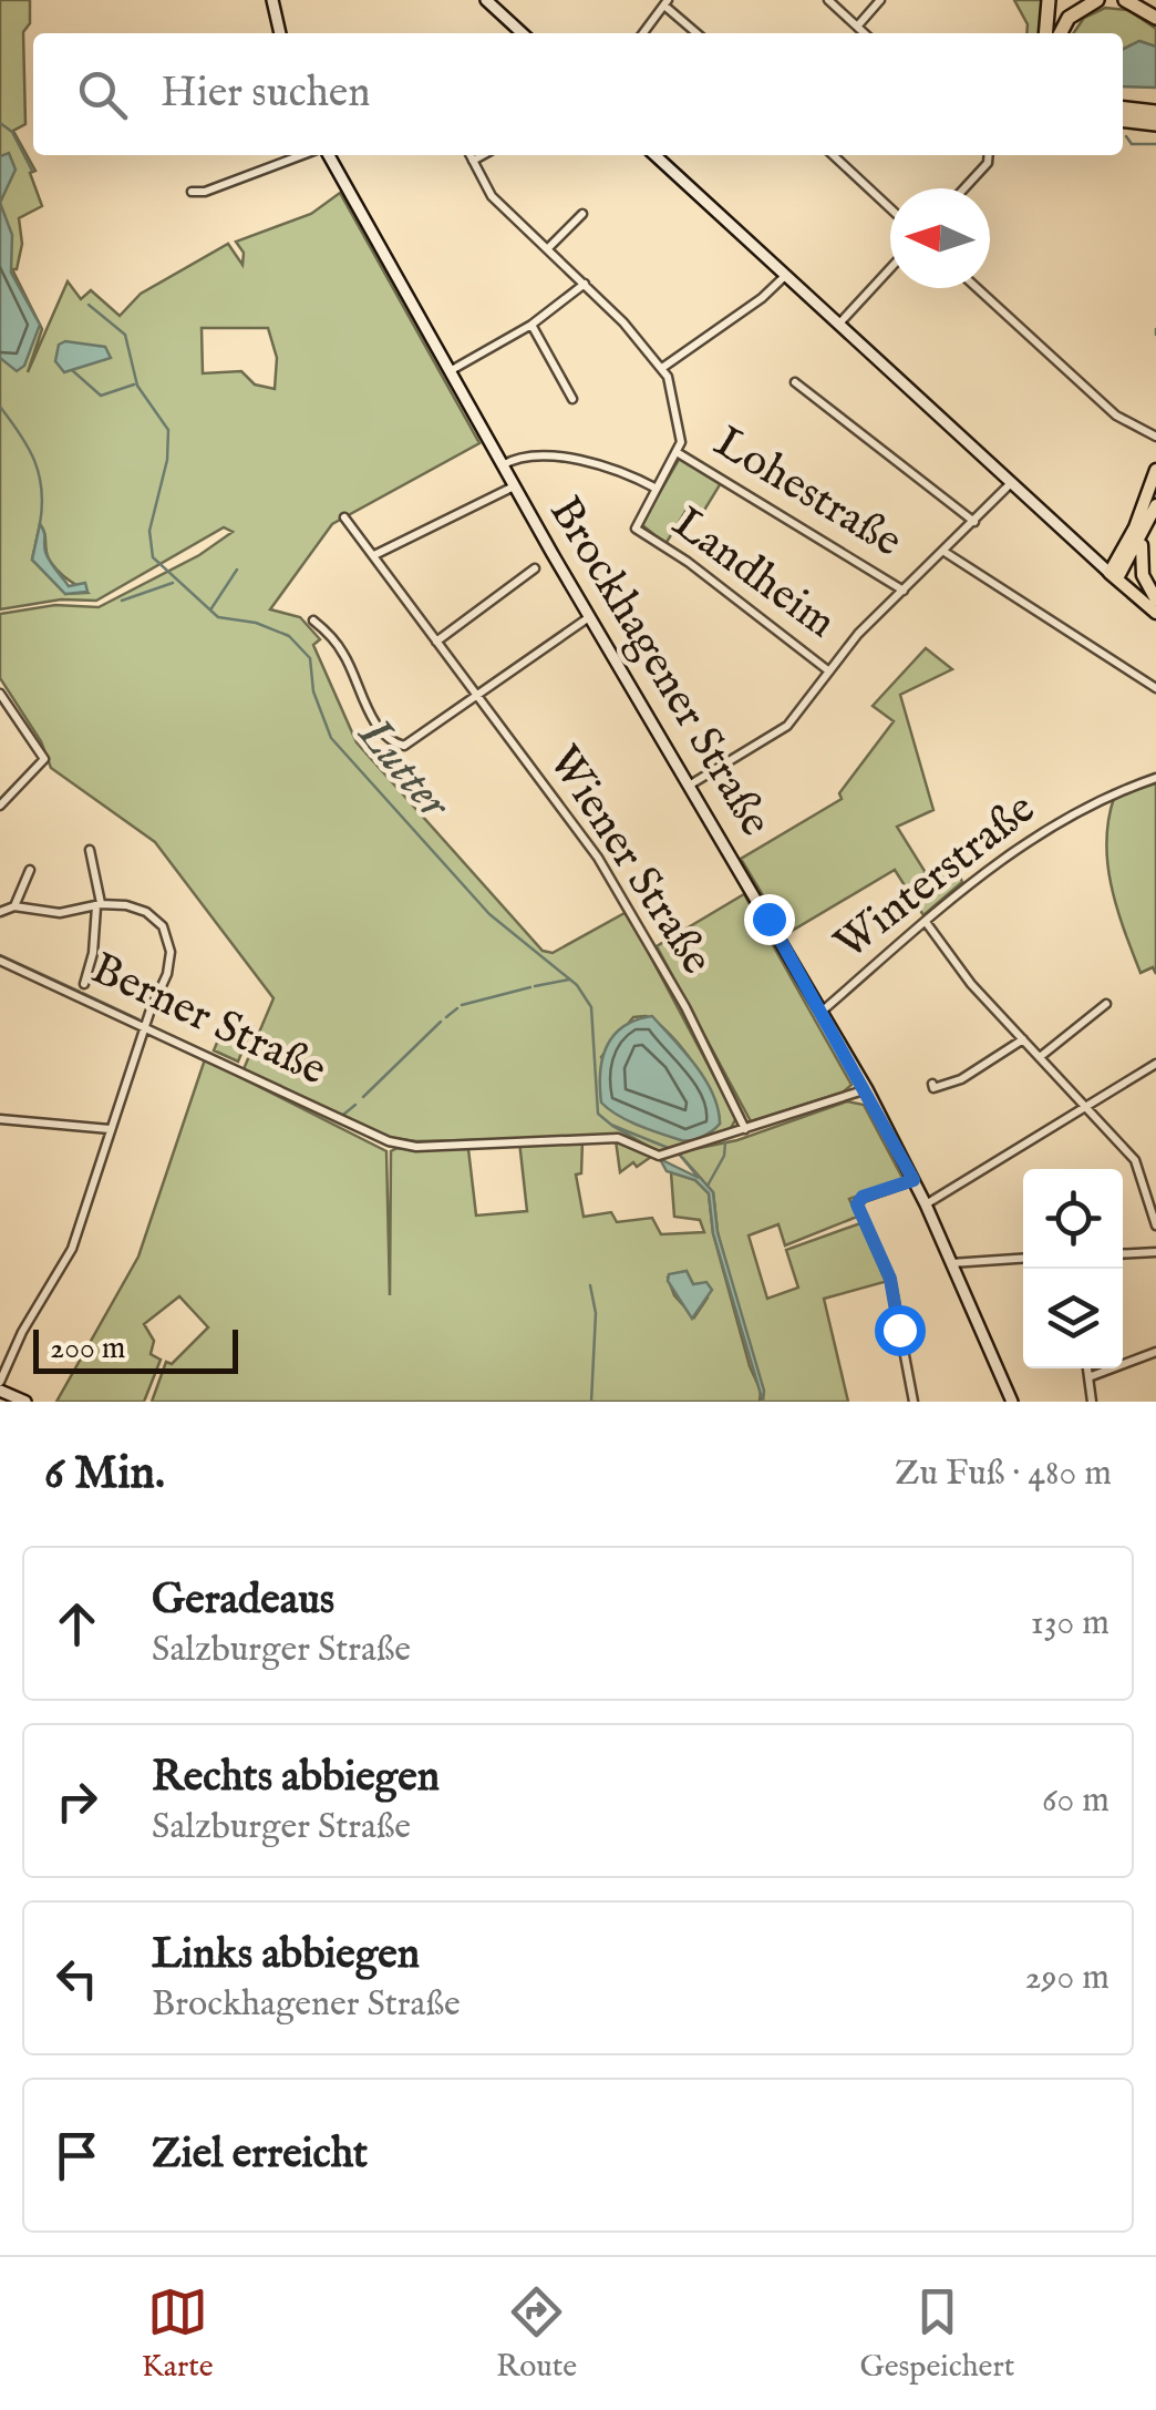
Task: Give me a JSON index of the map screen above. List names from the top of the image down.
{
  "streets": {
    "main road": ["Brockhagener Straße"],
    "street": [
      "Lohestraße",
      "Landheim",
      "Wiener Straße",
      "Winterstraße",
      "Berner Straße"
    ]
  },
  "crossings": [
    ["Lohestraße", "Landheim"],
    ["Brockhagener Straße", "Winterstraße"],
    ["Brockhagener Straße", "Berner Straße"],
    ["Wiener Straße", "Berner Straße"]
  ],
  "water": ["Lutter"],
  "scale_bar": "200 m",
  "north": "left",
  "page": {
    "search": "Hier suchen",
    "scale": "200 m",
    "heading": ["6 Min.", "Zu Fuß · 480 m"],
    "list": [
      ["Geradeaus", "Salzburger Straße", "130 m"],
      ["Rechts abbiegen", "Salzburger Straße", "60 m"],
      ["Links abbiegen", "Brockhagener Straße", "290 m"],
      "Ziel erreicht"
    ],
    "nav": ["Karte", "Route", "Gespeichert"]
  }
}
